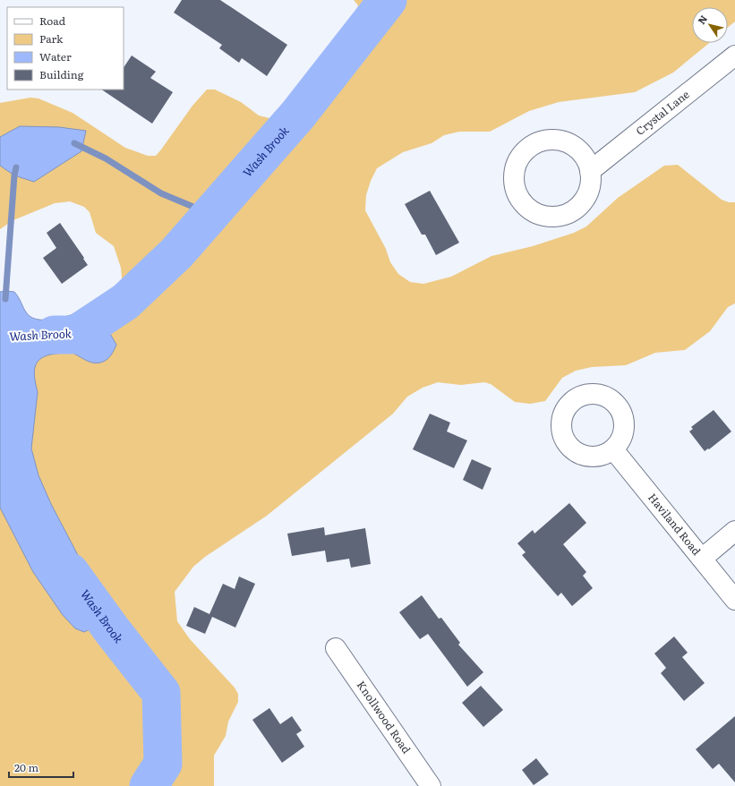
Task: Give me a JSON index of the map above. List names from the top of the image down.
{
  "streets": {
    "street": ["Crystal Lane", "Haviland Road", "Knollwood Road"]
  },
  "water": ["Wash Brook"],
  "legend": [
    "Road",
    "Park",
    "Water",
    "Building"
  ],
  "scale_bar": "20 m",
  "north": "top left"
}
